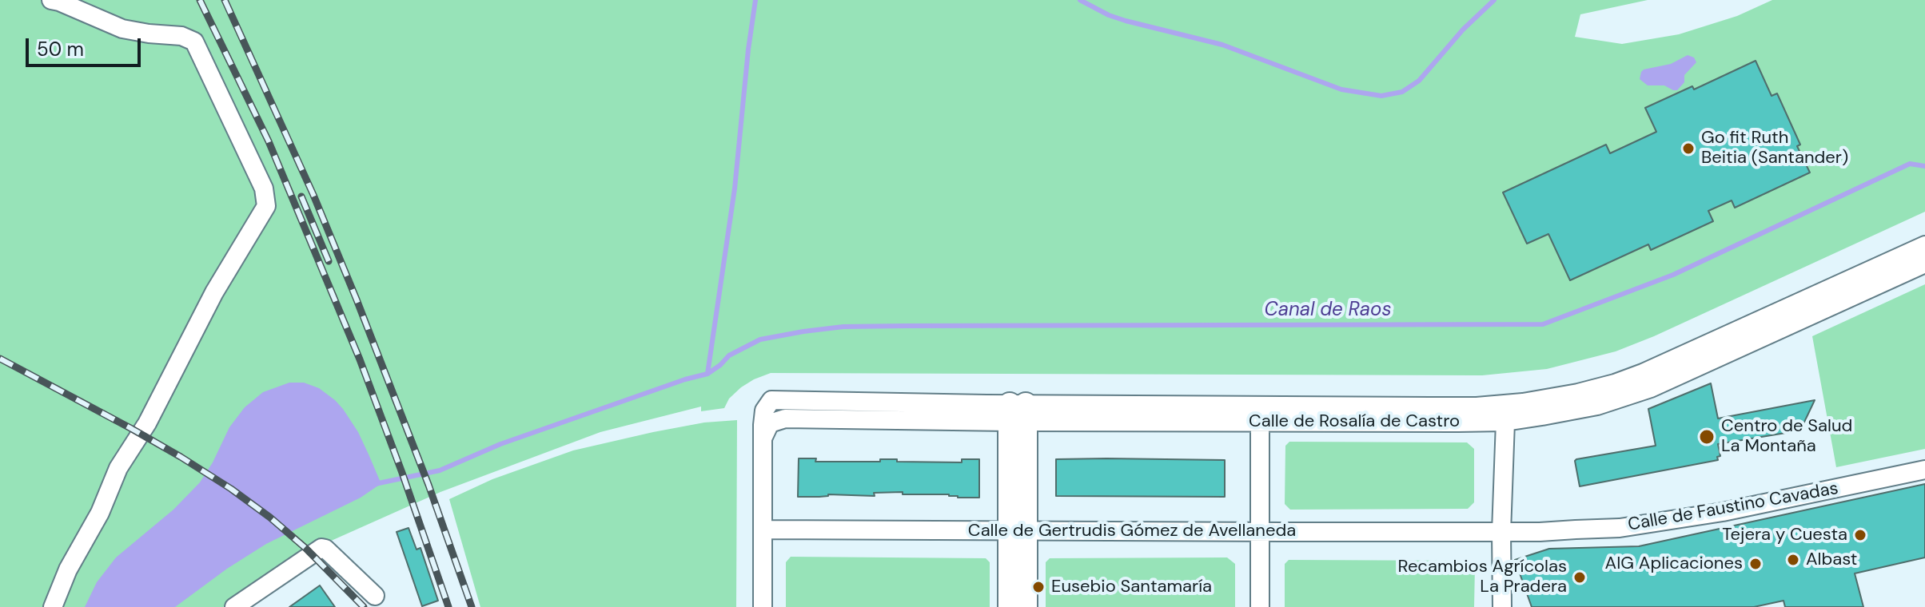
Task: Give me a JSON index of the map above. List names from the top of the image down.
{
  "streets": {
    "street": ["Calle de Rosalía de Castro", "Calle de Faustino Cavadas", "Calle de Gertrudis Gómez de Avellaneda"]
  },
  "crossings": [
    ["Calle de Faustino Cavadas", "Calle de Gertrudis Gómez de Avellaneda"]
  ],
  "water": ["Canal de Raos"],
  "places": [
    "Go fit Ruth Beitia (Santander)",
    "Centro de Salud La Montaña",
    "Tejera y Cuesta",
    "Albast",
    "AIG Aplicaciones",
    "Recambios Agrícolas La Pradera",
    "Eusebio Santamaría"
  ],
  "scale_bar": "50 m"
}
